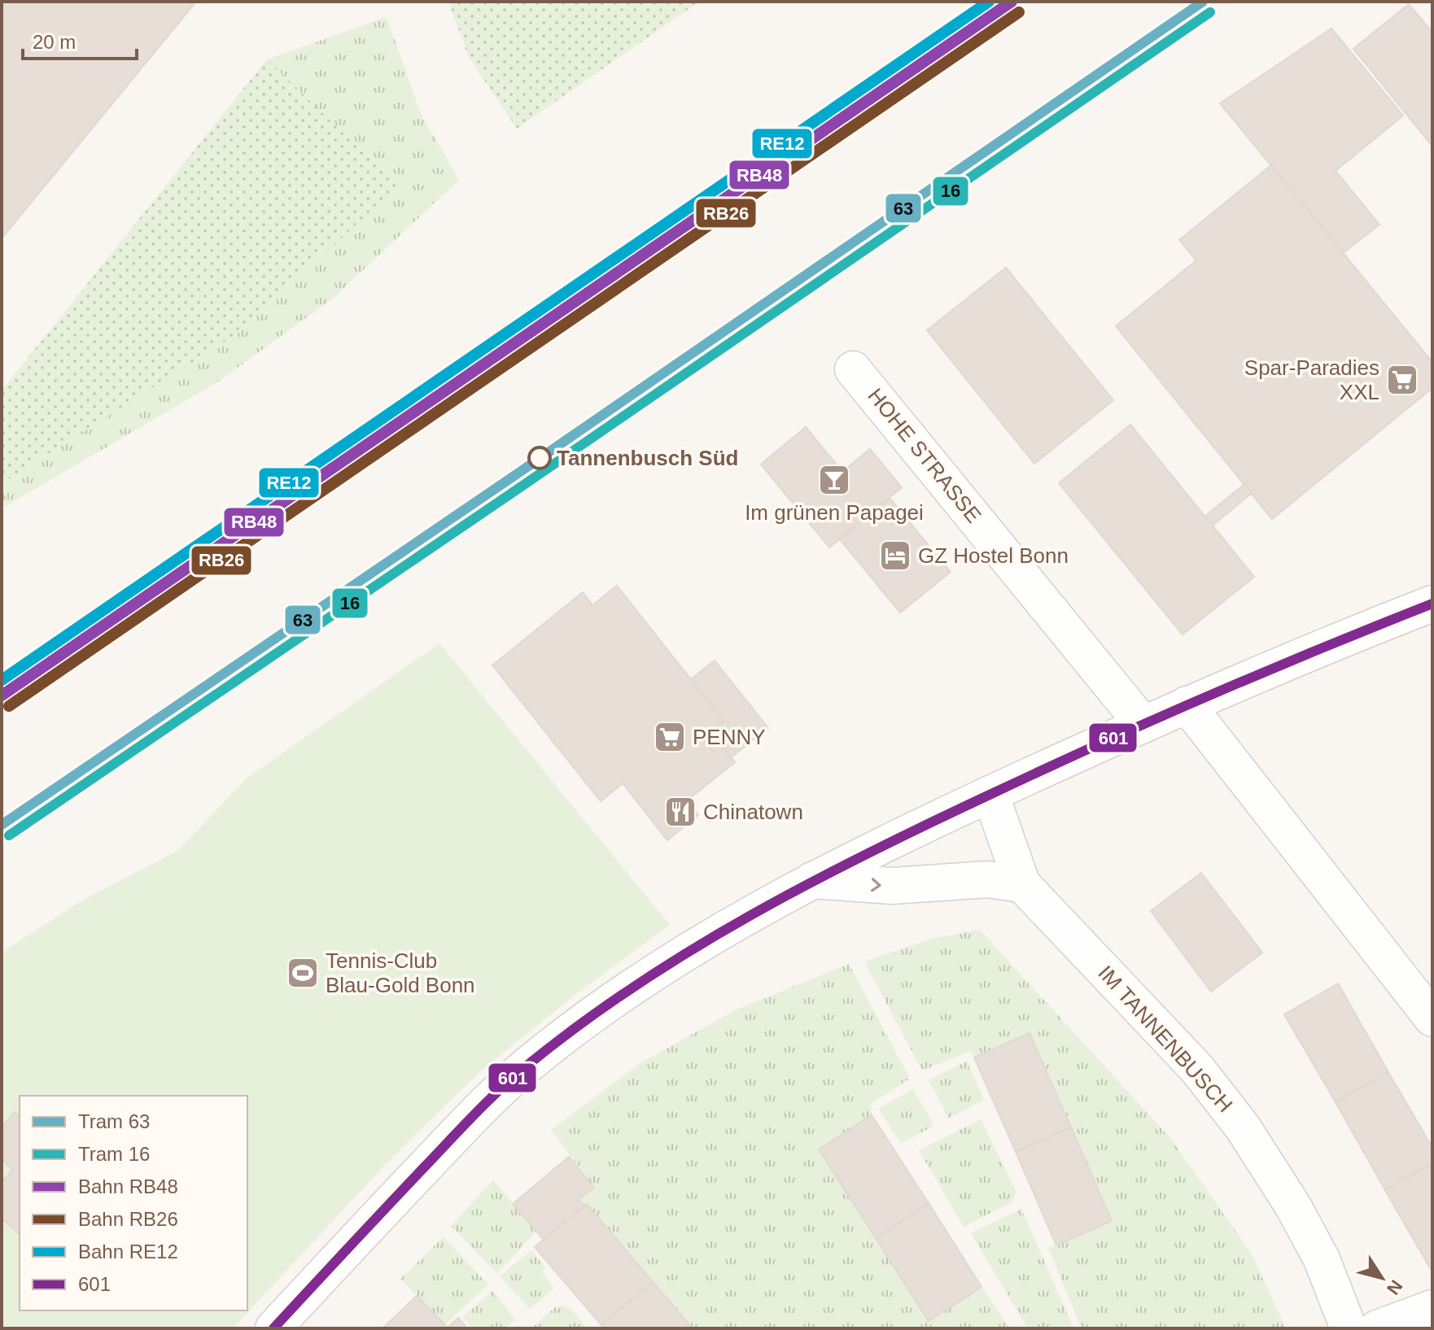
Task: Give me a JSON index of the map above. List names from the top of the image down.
{
  "streets": {
    "street": ["HOHE STRASSE", "IM TANNENBUSCH"]
  },
  "places": {
    "supermarket": ["Spar-Paradies XXL", "PENNY"],
    "other": ["Tannenbusch Süd"],
    "bar": ["Im grünen Papagei"],
    "hotel": ["GZ Hostel Bonn"],
    "restaurant": ["Chinatown"],
    "sports": ["Tennis-Club Blau-Gold Bonn"]
  },
  "lines": [
    "tram line 63",
    "rail line RB48",
    "rail line RE12",
    "tram line 16",
    "rail line RB26",
    "transit line 601"
  ],
  "legend": [
    "Tram 63",
    "Tram 16",
    "Bahn RB48",
    "Bahn RB26",
    "Bahn RE12",
    "601"
  ],
  "scale_bar": "20 m",
  "north": "bottom right"
}
